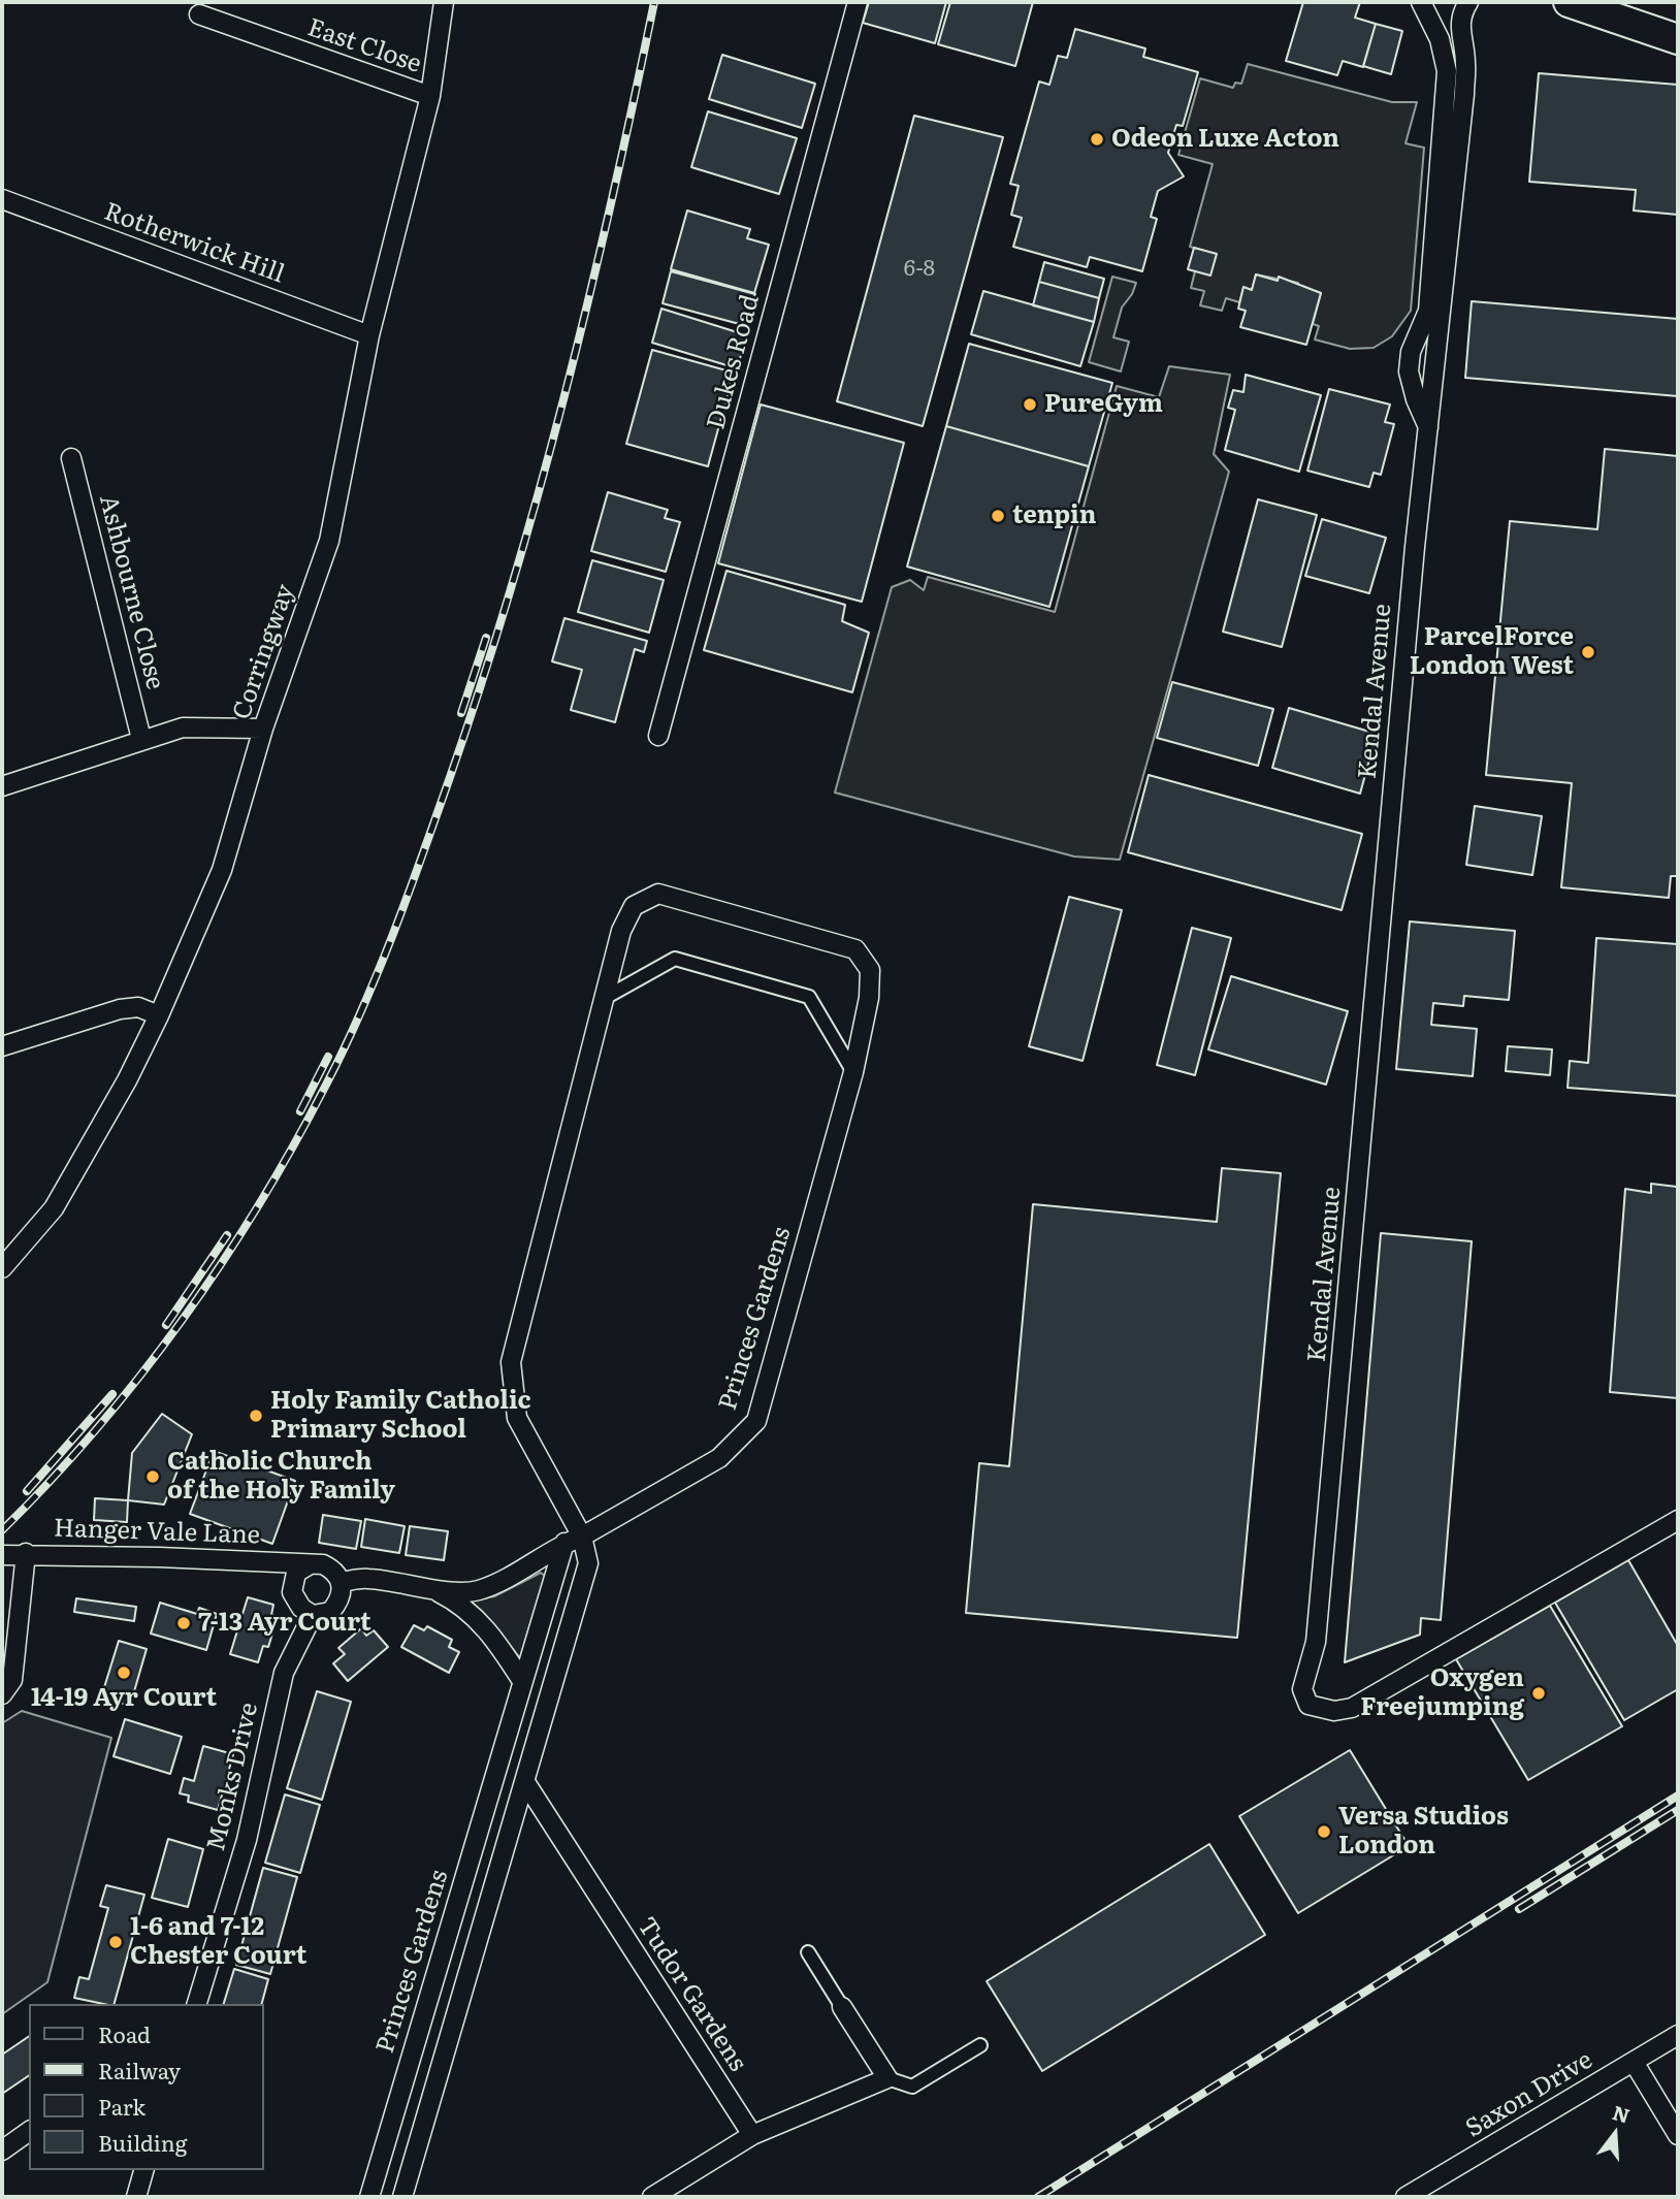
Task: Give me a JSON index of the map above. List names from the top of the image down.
{
  "streets": {
    "street": [
      "East Close",
      "Rotherwick Hill",
      "Dukes Road",
      "Ashbourne Close",
      "Corringway",
      "Kendal Avenue",
      "Princes Gardens",
      "Hanger Vale Lane",
      "Monks Drive",
      "Tudor Gardens",
      "Saxon Drive"
    ]
  },
  "crossings": [
    ["East Close", "Corringway"],
    ["Rotherwick Hill", "Corringway"],
    ["Princes Gardens", "Tudor Gardens"],
    ["Hanger Vale Lane", "Monks Drive"]
  ],
  "places": [
    "Odeon Luxe Acton",
    "PureGym",
    "tenpin",
    "ParcelForce London West",
    "Holy Family Catholic Primary School",
    "Catholic Church of the Holy Family",
    "7-13 Ayr Court",
    "14-19 Ayr Court",
    "Oxygen Freejumping",
    "Versa Studios London",
    "1-6 and 7-12 Chester Court"
  ],
  "house_numbers": ["6-8"],
  "legend": [
    "Road",
    "Railway",
    "Park",
    "Building"
  ],
  "north": "top"
}
